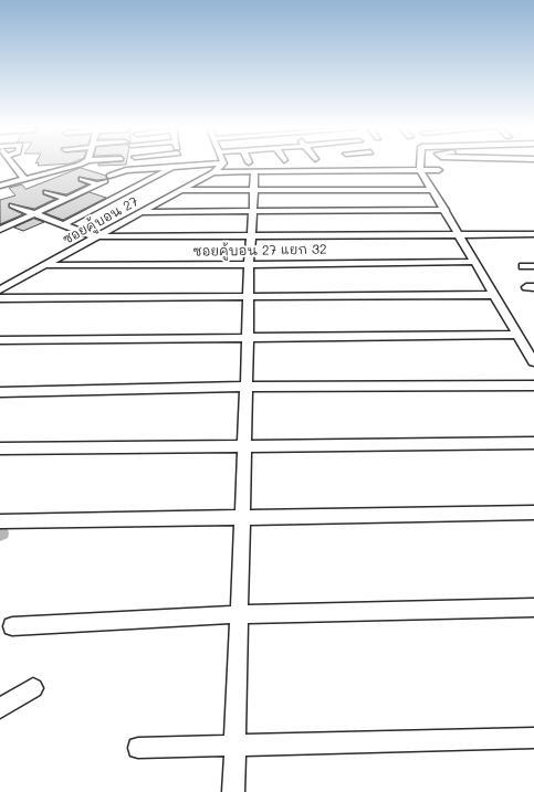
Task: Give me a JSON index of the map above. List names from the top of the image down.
{
  "streets": {
    "street": ["ซอยคู้บอน 27", "ซอยคู้บอน 27 แยก 32"]
  },
  "crossings": [
    ["ซอยคู้บอน 27", "ซอยคู้บอน 27 แยก 32"]
  ]
}
